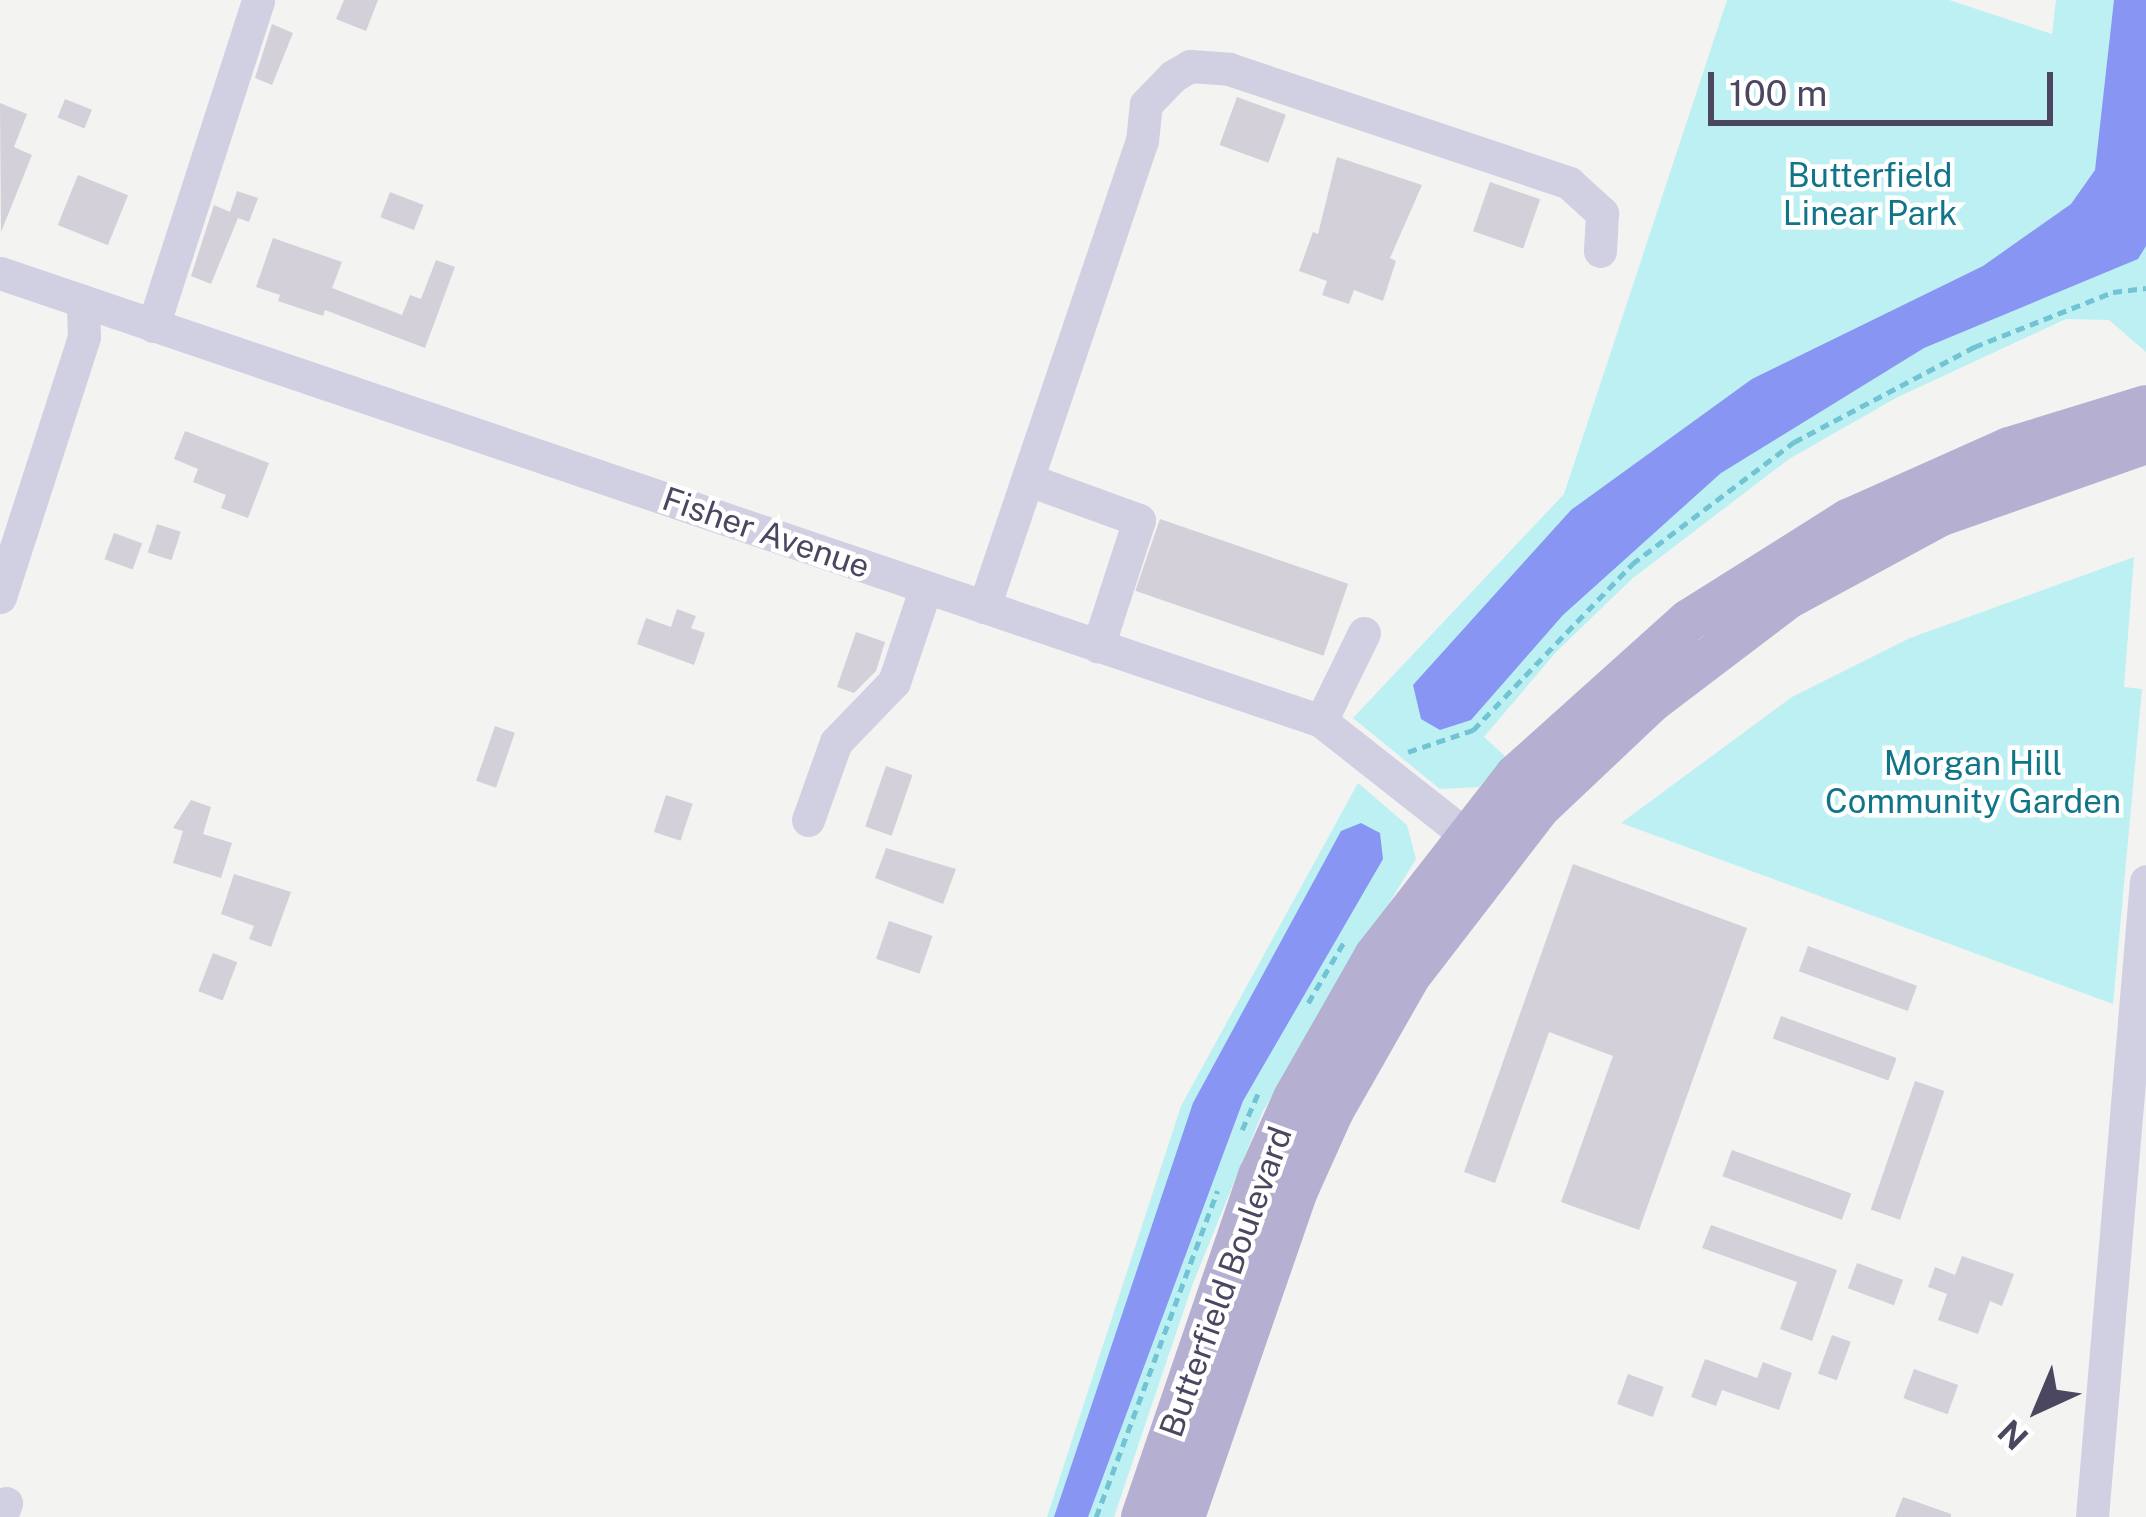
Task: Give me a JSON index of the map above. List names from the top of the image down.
{
  "streets": {
    "main road": ["Butterfield Boulevard"],
    "street": ["Fisher Avenue"]
  },
  "crossings": [
    ["Fisher Avenue", "Butterfield Boulevard"]
  ],
  "parks": ["Butterfield Linear Park", "Morgan Hill Community Garden"],
  "scale_bar": "100 m",
  "north": "bottom left"
}
